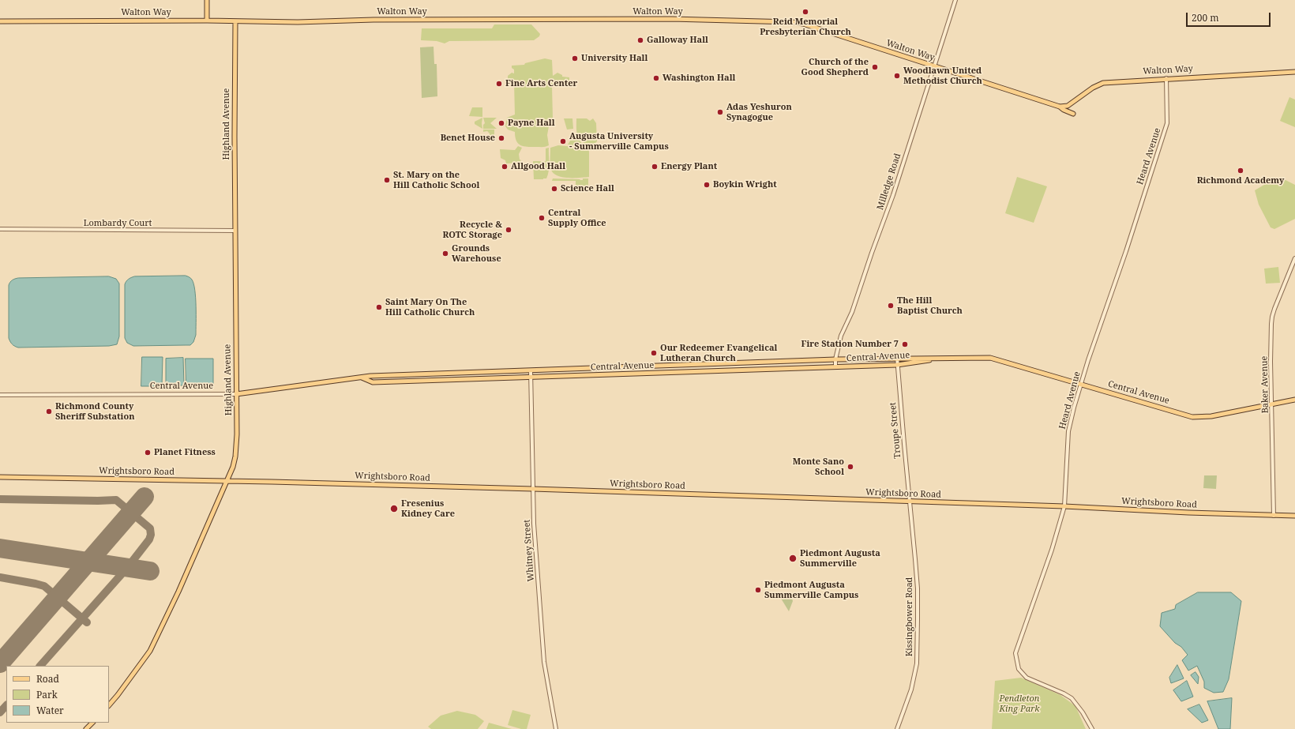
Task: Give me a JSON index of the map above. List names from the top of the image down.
{
  "streets": {
    "main road": [
      "Walton Way",
      "Highland Avenue",
      "Central Avenue",
      "Wrightsboro Road"
    ],
    "street": [
      "Heard Avenue",
      "Milledge Road",
      "Lombardy Court",
      "Baker Avenue",
      "Troupe Street",
      "Whitney Street",
      "Kissingbower Road"
    ]
  },
  "crossings": [
    ["Walton Way", "Highland Avenue"],
    ["Walton Way", "Heard Avenue"],
    ["Walton Way", "Milledge Road"],
    ["Highland Avenue", "Lombardy Court"],
    ["Highland Avenue", "Central Avenue"],
    ["Highland Avenue", "Wrightsboro Road"],
    ["Heard Avenue", "Central Avenue"],
    ["Heard Avenue", "Wrightsboro Road"],
    ["Milledge Road", "Central Avenue"],
    ["Central Avenue", "Baker Avenue"],
    ["Central Avenue", "Troupe Street"],
    ["Central Avenue", "Whitney Street"],
    ["Baker Avenue", "Wrightsboro Road"],
    ["Troupe Street", "Wrightsboro Road"],
    ["Troupe Street", "Kissingbower Road"],
    ["Wrightsboro Road", "Whitney Street"],
    ["Wrightsboro Road", "Kissingbower Road"]
  ],
  "parks": ["Pendleton King Park"],
  "places": [
    "Reid Memorial Presbyterian Church",
    "Galloway Hall",
    "University Hall",
    "Church of the Good Shepherd",
    "Woodlawn United Methodist Church",
    "Washington Hall",
    "Fine Arts Center",
    "Adas Yeshuron Synagogue",
    "Payne Hall",
    "Benet House",
    "Augusta University - Summerville Campus",
    "Allgood Hall",
    "Energy Plant",
    "Richmond Academy",
    "St. Mary on the Hill Catholic School",
    "Boykin Wright",
    "Science Hall",
    "Central Supply Office",
    "Recycle & ROTC Storage",
    "Grounds Warehouse",
    "The Hill Baptist Church",
    "Saint Mary On The Hill Catholic Church",
    "Fire Station Number 7",
    "Our Redeemer Evangelical Lutheran Church",
    "Richmond County Sheriff Substation",
    "Planet Fitness",
    "Monte Sano School",
    "Fresenius Kidney Care",
    "Piedmont Augusta Summerville",
    "Piedmont Augusta Summerville Campus"
  ],
  "legend": ["Road", "Park", "Water"],
  "scale_bar": "200 m"
}
